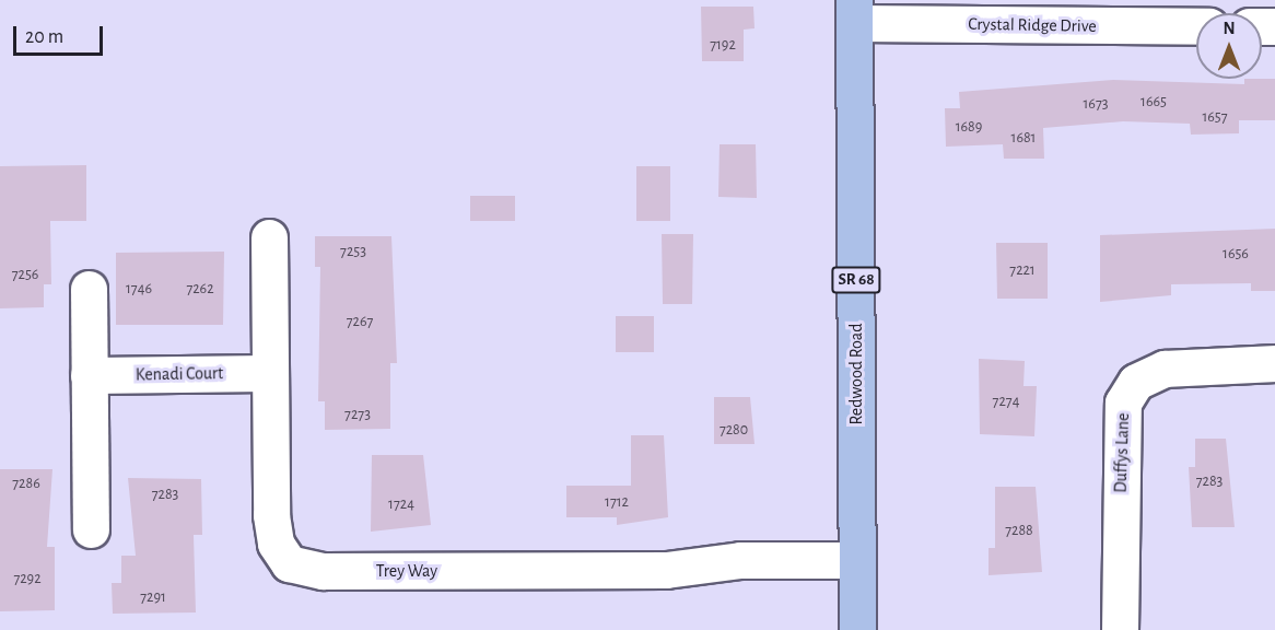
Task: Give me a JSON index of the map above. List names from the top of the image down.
{
  "streets": {
    "main road": ["SR 68", "Redwood Road"],
    "street": [
      "Crystal Ridge Drive",
      "Kenadi Court",
      "Duffys Lane",
      "Trey Way"
    ]
  },
  "crossings": [
    ["Crystal Ridge Drive", "Redwood Road"],
    ["Kenadi Court", "Trey Way"],
    ["Redwood Road", "Trey Way"]
  ],
  "house_numbers": [
    "7192",
    "1665",
    "1673",
    "1657",
    "1689",
    "1681",
    "7253",
    "1656",
    "7221",
    "7256",
    "1746",
    "7262",
    "7267",
    "7274",
    "7273",
    "7280",
    "7283",
    "7286",
    "7283",
    "1712",
    "1724",
    "7288",
    "7292",
    "7291"
  ],
  "scale_bar": "20 m",
  "north": "top"
}
